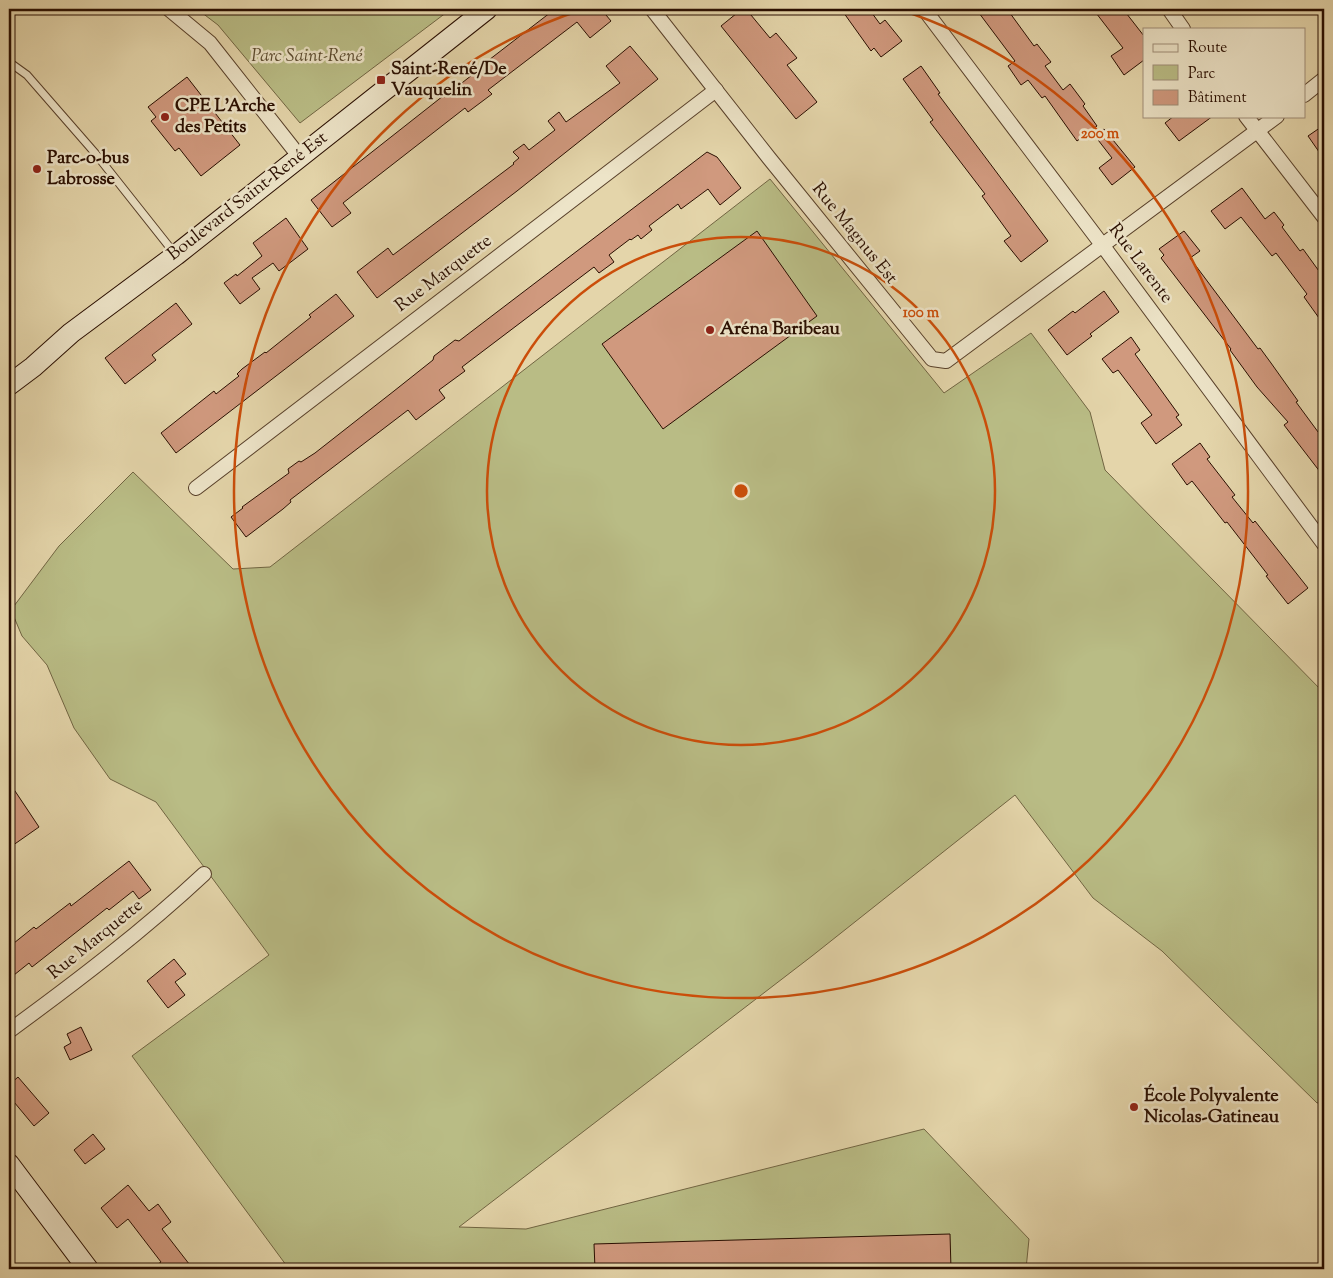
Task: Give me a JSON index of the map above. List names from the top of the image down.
{
  "streets": {
    "street": [
      "Boulevard Saint-René Est",
      "Rue Magnus Est",
      "Rue Larente",
      "Rue Marquette"
    ]
  },
  "crossings": [
    ["Rue Magnus Est", "Rue Larente"],
    ["Rue Magnus Est", "Rue Marquette"]
  ],
  "parks": ["Parc Saint-René"],
  "places": {
    "transit": ["Saint-René/De Vauquelin"],
    "other": [
      "CPE L'Arche des Petits",
      "Parc-o-bus Labrosse",
      "Aréna Baribeau",
      "École Polyvalente Nicolas-Gatineau"
    ]
  },
  "legend": ["Route", "Parc", "Bâtiment"],
  "rings": ["200 m", "100 m"]
}
